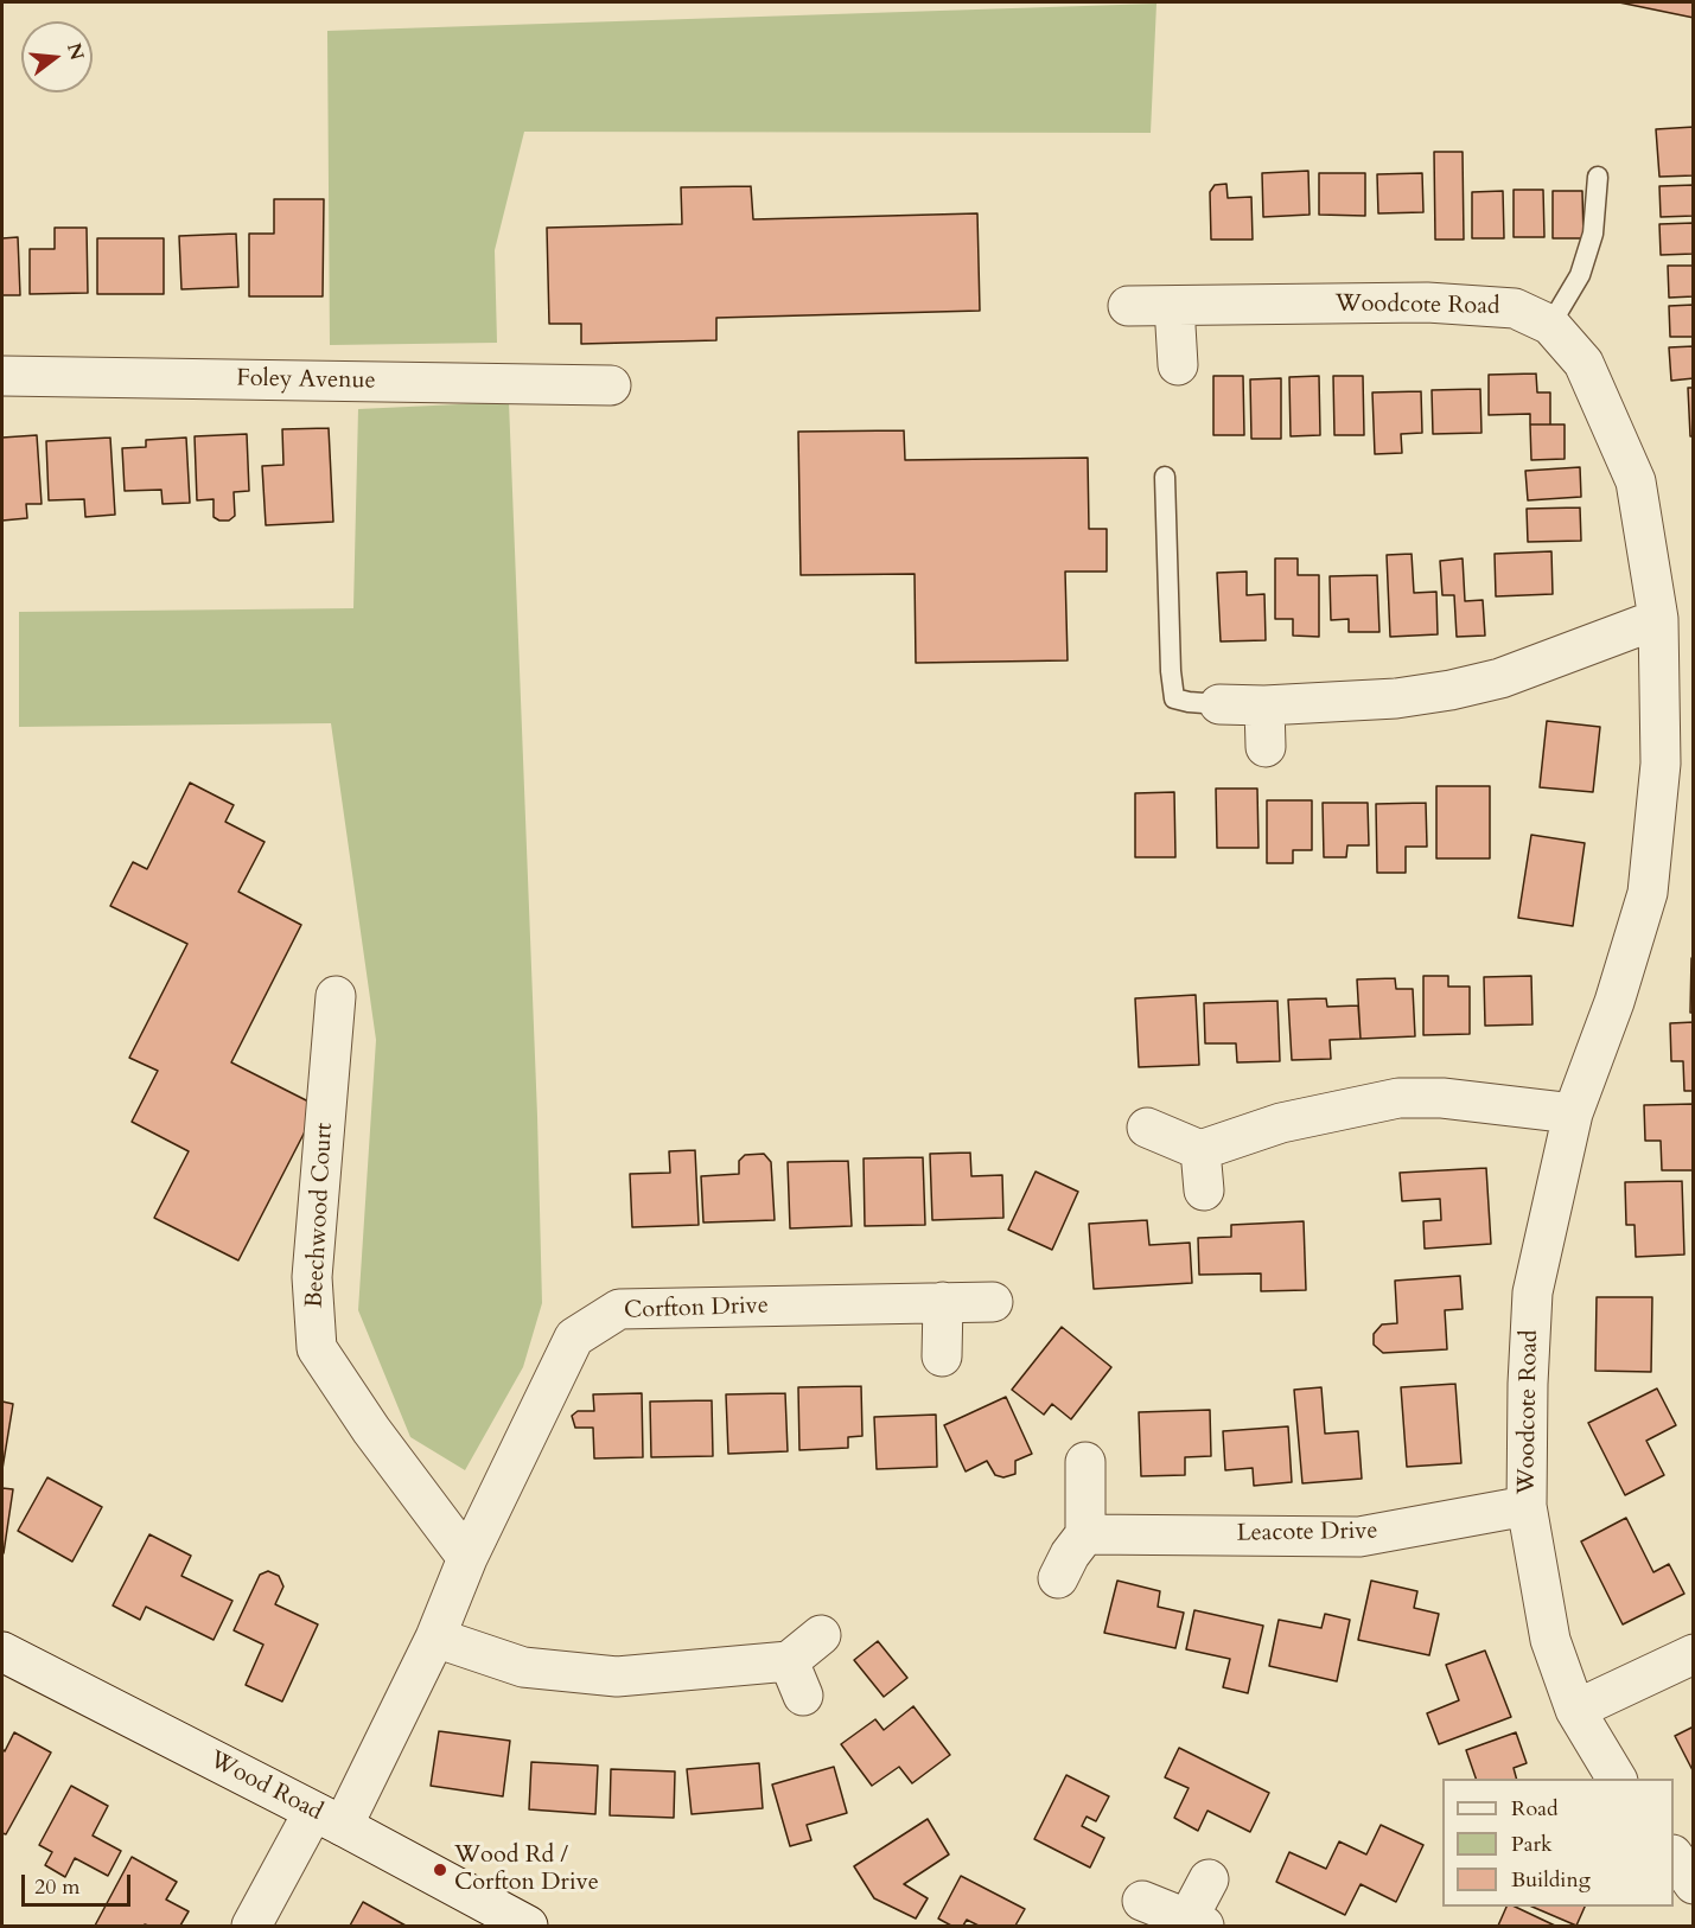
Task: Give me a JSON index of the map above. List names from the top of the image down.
{
  "streets": {
    "street": [
      "Woodcote Road",
      "Foley Avenue",
      "Beechwood Court",
      "Corfton Drive",
      "Leacote Drive",
      "Wood Road"
    ]
  },
  "crossings": [
    ["Woodcote Road", "Leacote Drive"],
    ["Beechwood Court", "Corfton Drive"],
    ["Corfton Drive", "Wood Road"]
  ],
  "places": ["Wood Rd / Corfton Drive"],
  "legend": ["Road", "Park", "Building"],
  "scale_bar": "20 m",
  "north": "right"
}
